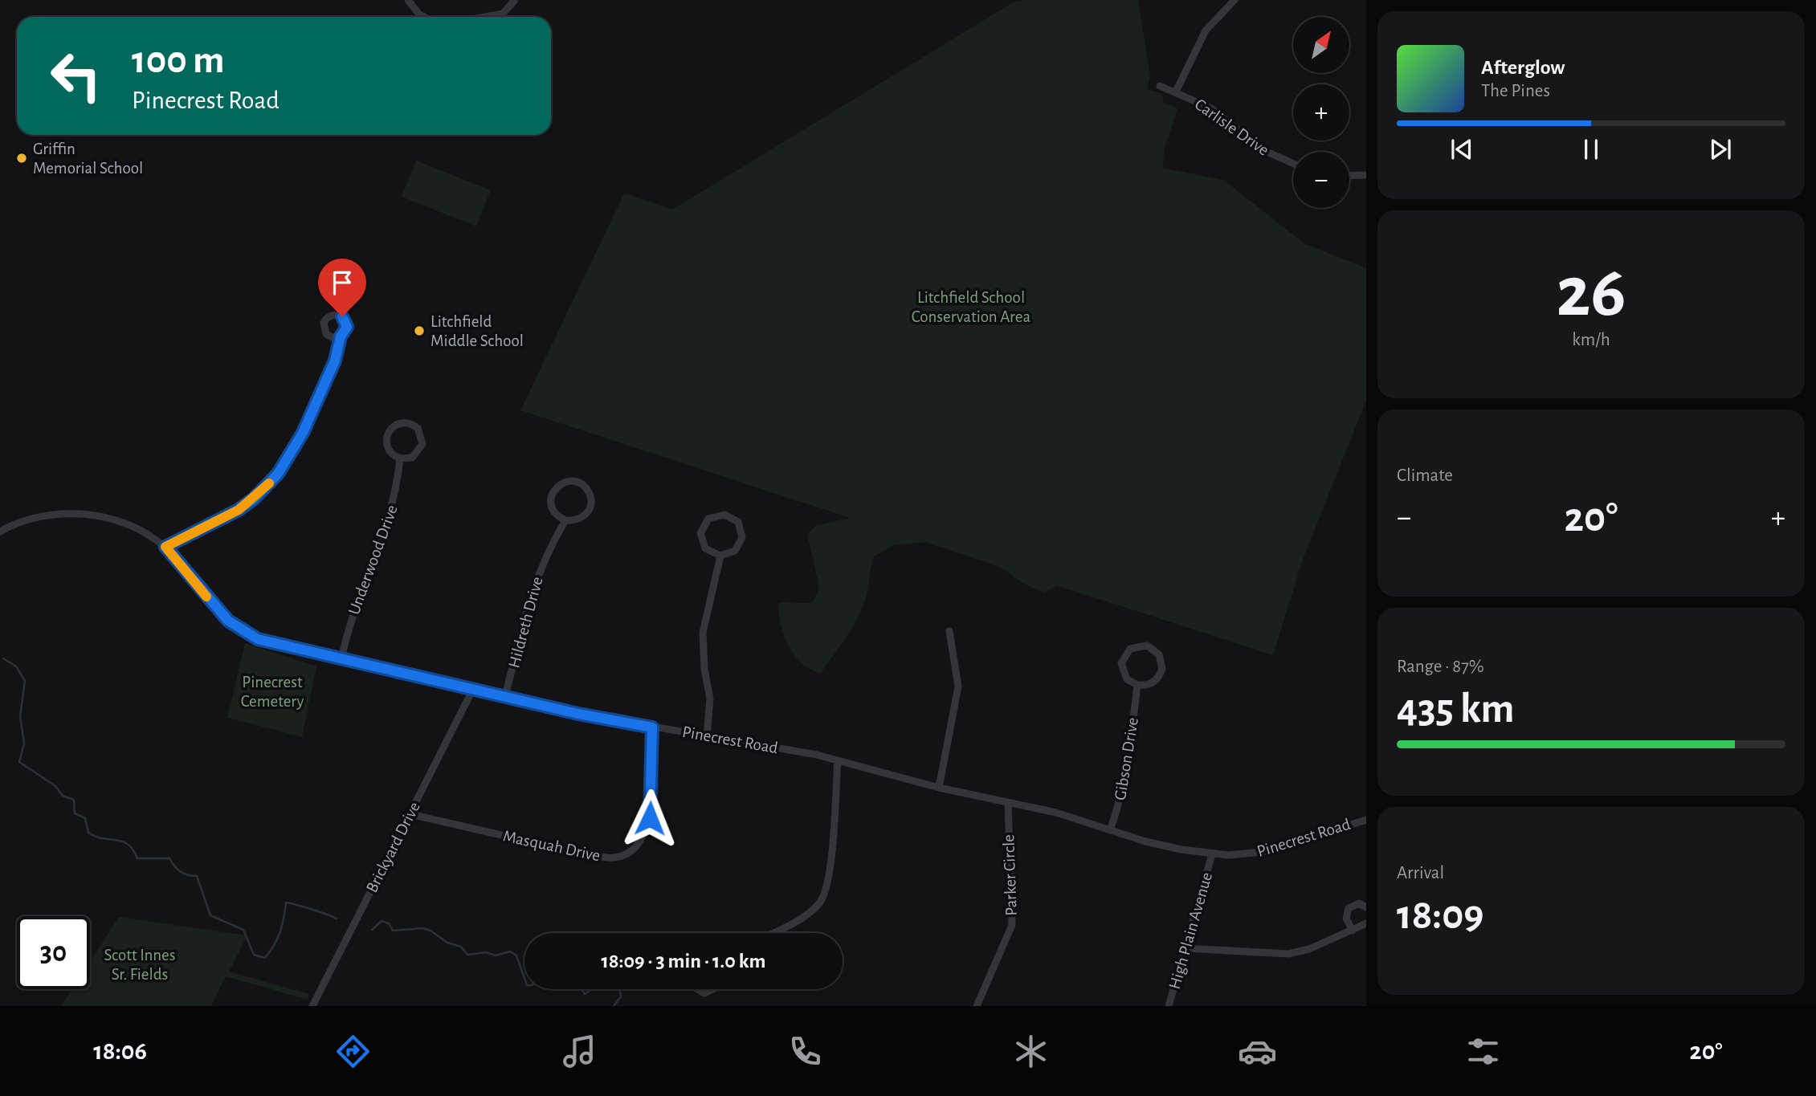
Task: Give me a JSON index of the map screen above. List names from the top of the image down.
{
  "streets": {
    "street": [
      "Carlisle Drive",
      "Underwood Drive",
      "Hildreth Drive",
      "Pinecrest Road",
      "Gibson Drive",
      "Masquah Drive",
      "Brickyard Drive",
      "Parker Circle",
      "High Plain Avenue"
    ]
  },
  "crossings": [
    ["Underwood Drive", "Pinecrest Road"],
    ["Hildreth Drive", "Pinecrest Road"],
    ["Pinecrest Road", "Gibson Drive"],
    ["Pinecrest Road", "Masquah Drive"],
    ["Pinecrest Road", "Brickyard Drive"],
    ["Pinecrest Road", "Parker Circle"],
    ["Pinecrest Road", "High Plain Avenue"],
    ["Masquah Drive", "Brickyard Drive"]
  ],
  "parks": ["Litchfield School Conservation Area", "Pinecrest Cemetery", "Scott Innes Sr. Fields"],
  "places": ["Griffin Memorial School", "Litchfield Middle School"],
  "north": "top right",
  "page": {
    "map_buttons": ["+", "−"],
    "turn": ["100 m", "Pinecrest Road"],
    "song": ["Afterglow", "The Pines"],
    "tile": [
      ["26", "km/h"],
      "Climate",
      ["Range · 87%", "435 km"],
      ["Arrival", "18:09"]
    ],
    "heat": ["−", "20°", "+"],
    "limit": "30",
    "trip": "18:09 · 3 min · 1.0 km",
    "tabs": ["18:06", "20°"]
  }
}
